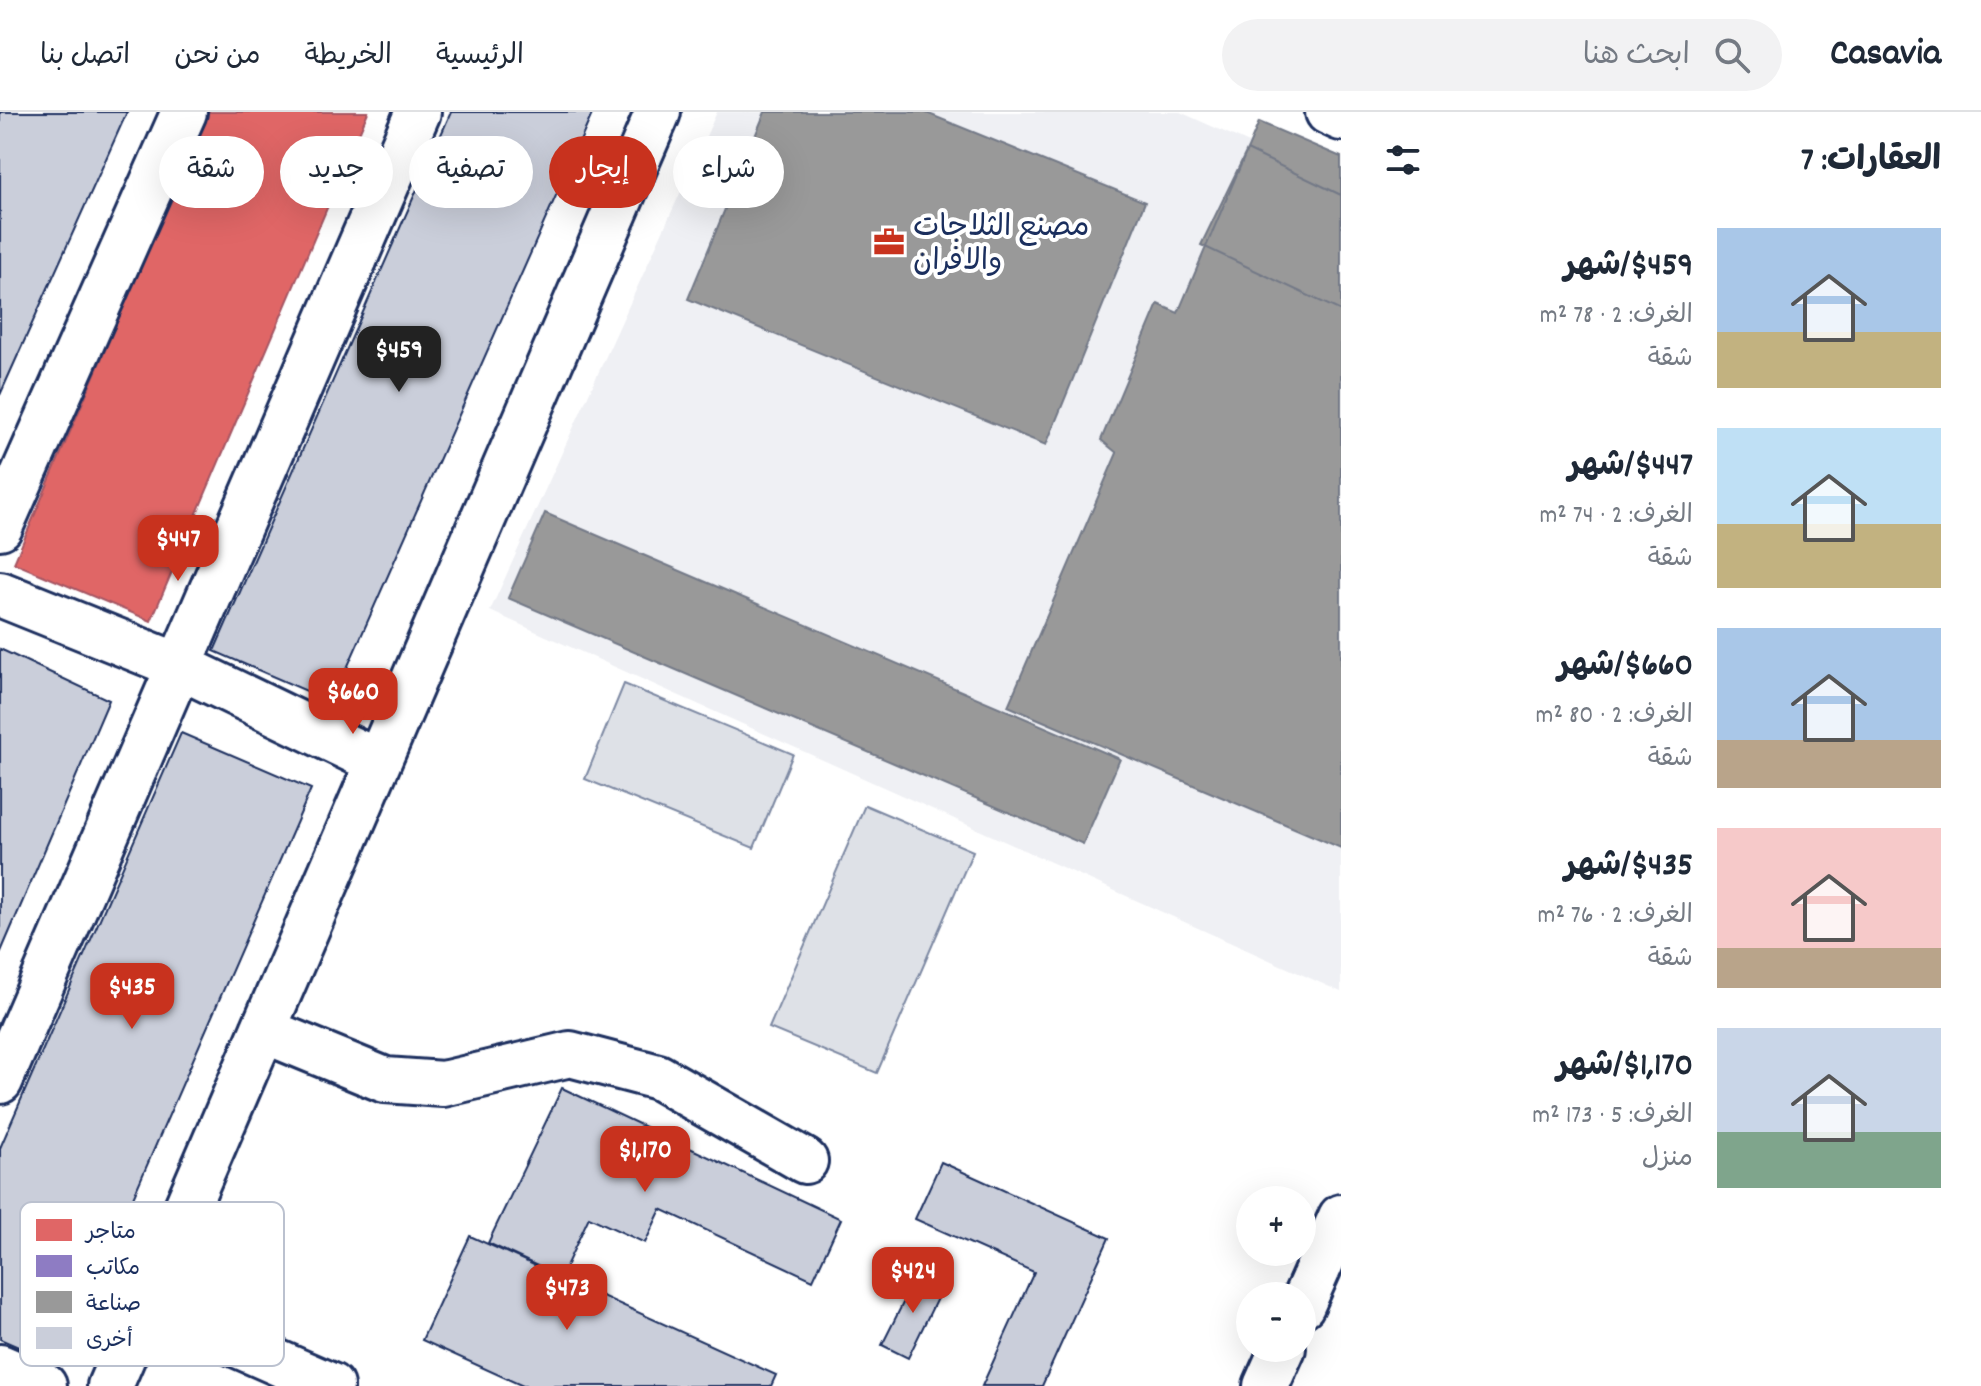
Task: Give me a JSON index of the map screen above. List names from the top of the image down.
{
  "places": {
    "office": ["مصنع الثلاجات والافران"]
  },
  "legend": [
    "متاجر",
    "مكاتب",
    "صناعة",
    "أخرى"
  ],
  "page": {
    "header": "Casavia",
    "search": "ابحث هنا",
    "nav": [
      "الرئيسية",
      "الخريطة",
      "من نحن",
      "اتصل بنا"
    ],
    "heading": "العقارات: 7",
    "chip": [
      "شراء",
      "إيجار",
      "تصفية",
      "جديد",
      "شقة"
    ],
    "list": [
      {
        "name": "$459/شهر",
        "note": "الغرف: 2 · 78 m² · شقة"
      },
      {
        "name": "$447/شهر",
        "note": "الغرف: 2 · 74 m² · شقة"
      },
      {
        "name": "$660/شهر",
        "note": "الغرف: 2 · 80 m² · شقة"
      },
      {
        "name": "$435/شهر",
        "note": "الغرف: 2 · 76 m² · شقة"
      },
      {
        "name": "$1,170/شهر",
        "note": "الغرف: 5 · 173 m² · منزل"
      }
    ],
    "price": [
      "$459",
      "$447",
      "$660",
      "$435",
      "$1,170",
      "$424",
      "$473"
    ],
    "map_buttons": ["+", "−"]
  }
}
